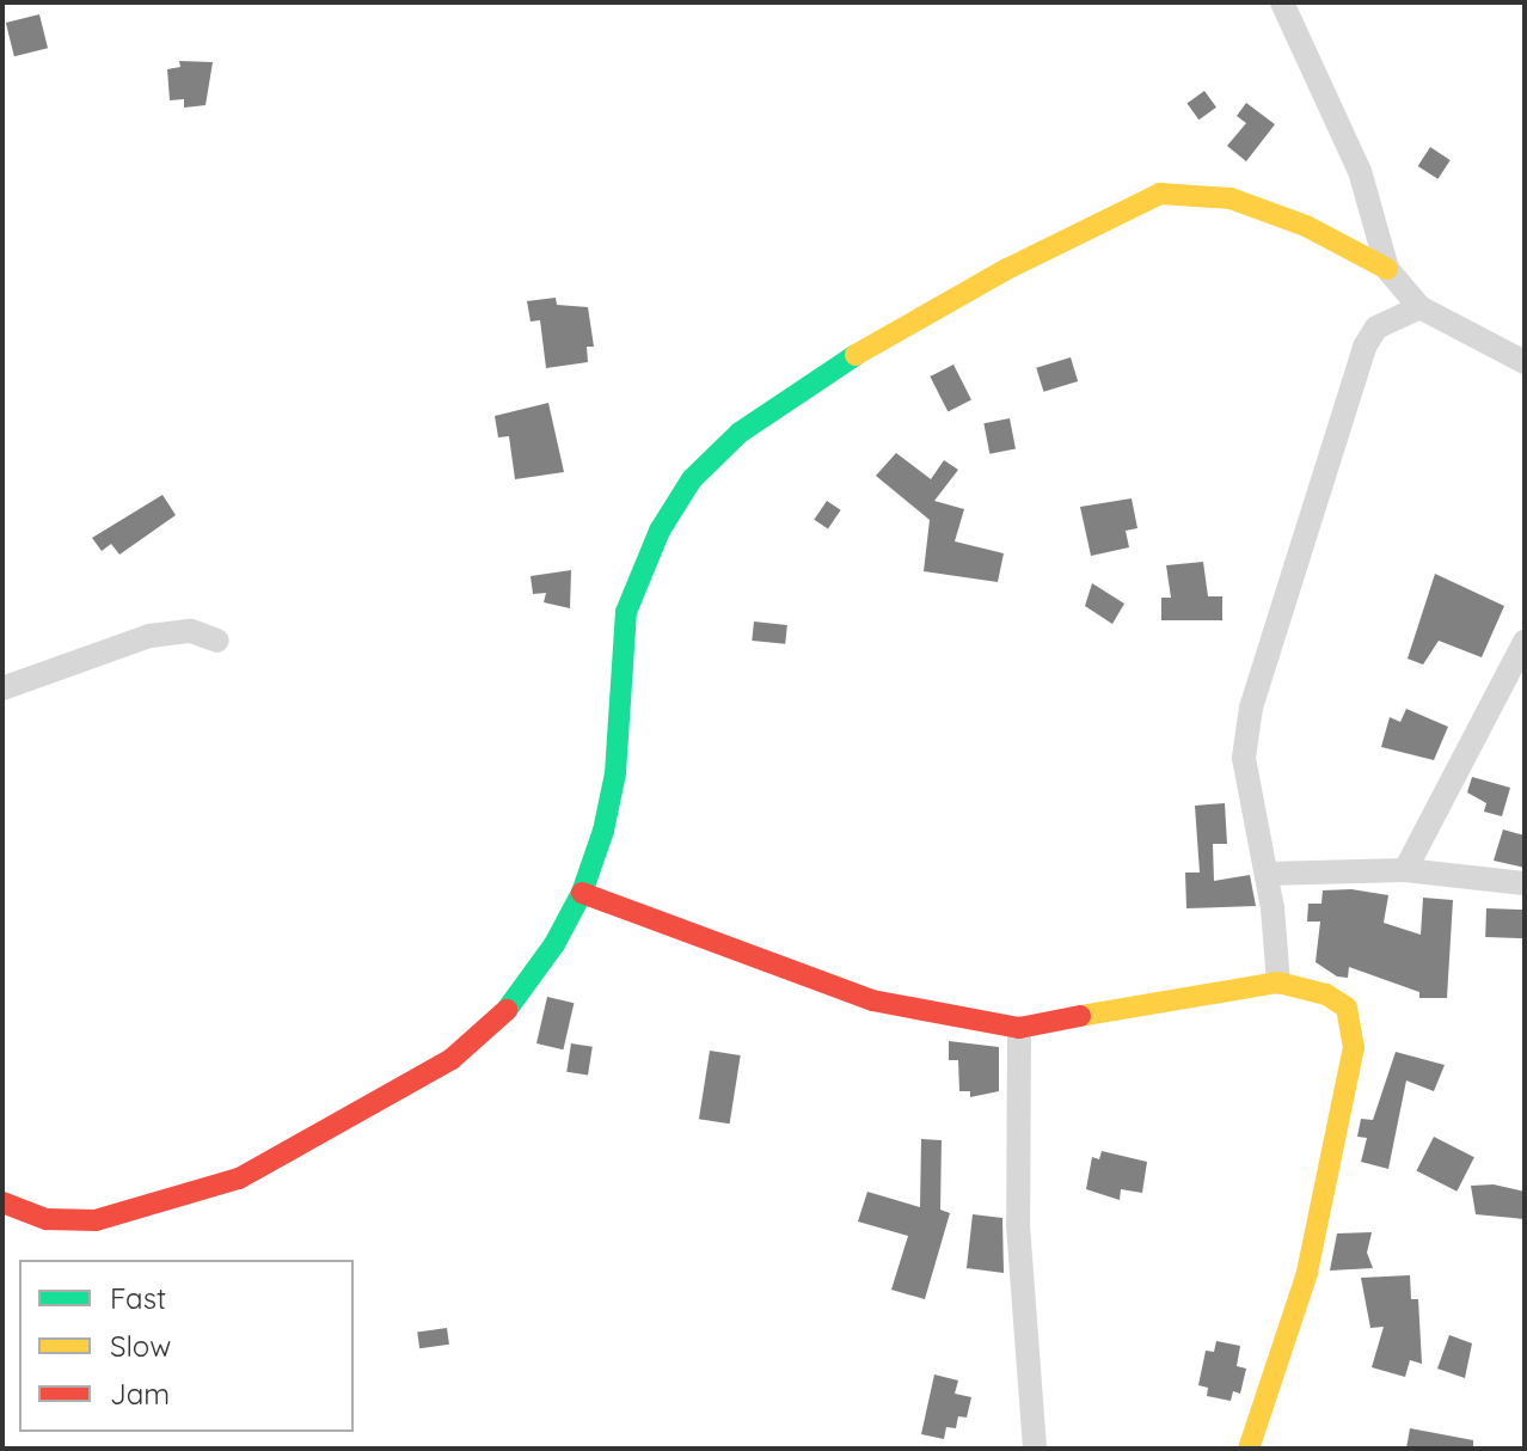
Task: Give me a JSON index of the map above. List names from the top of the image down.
{
  "legend": ["Fast", "Slow", "Jam"]
}
